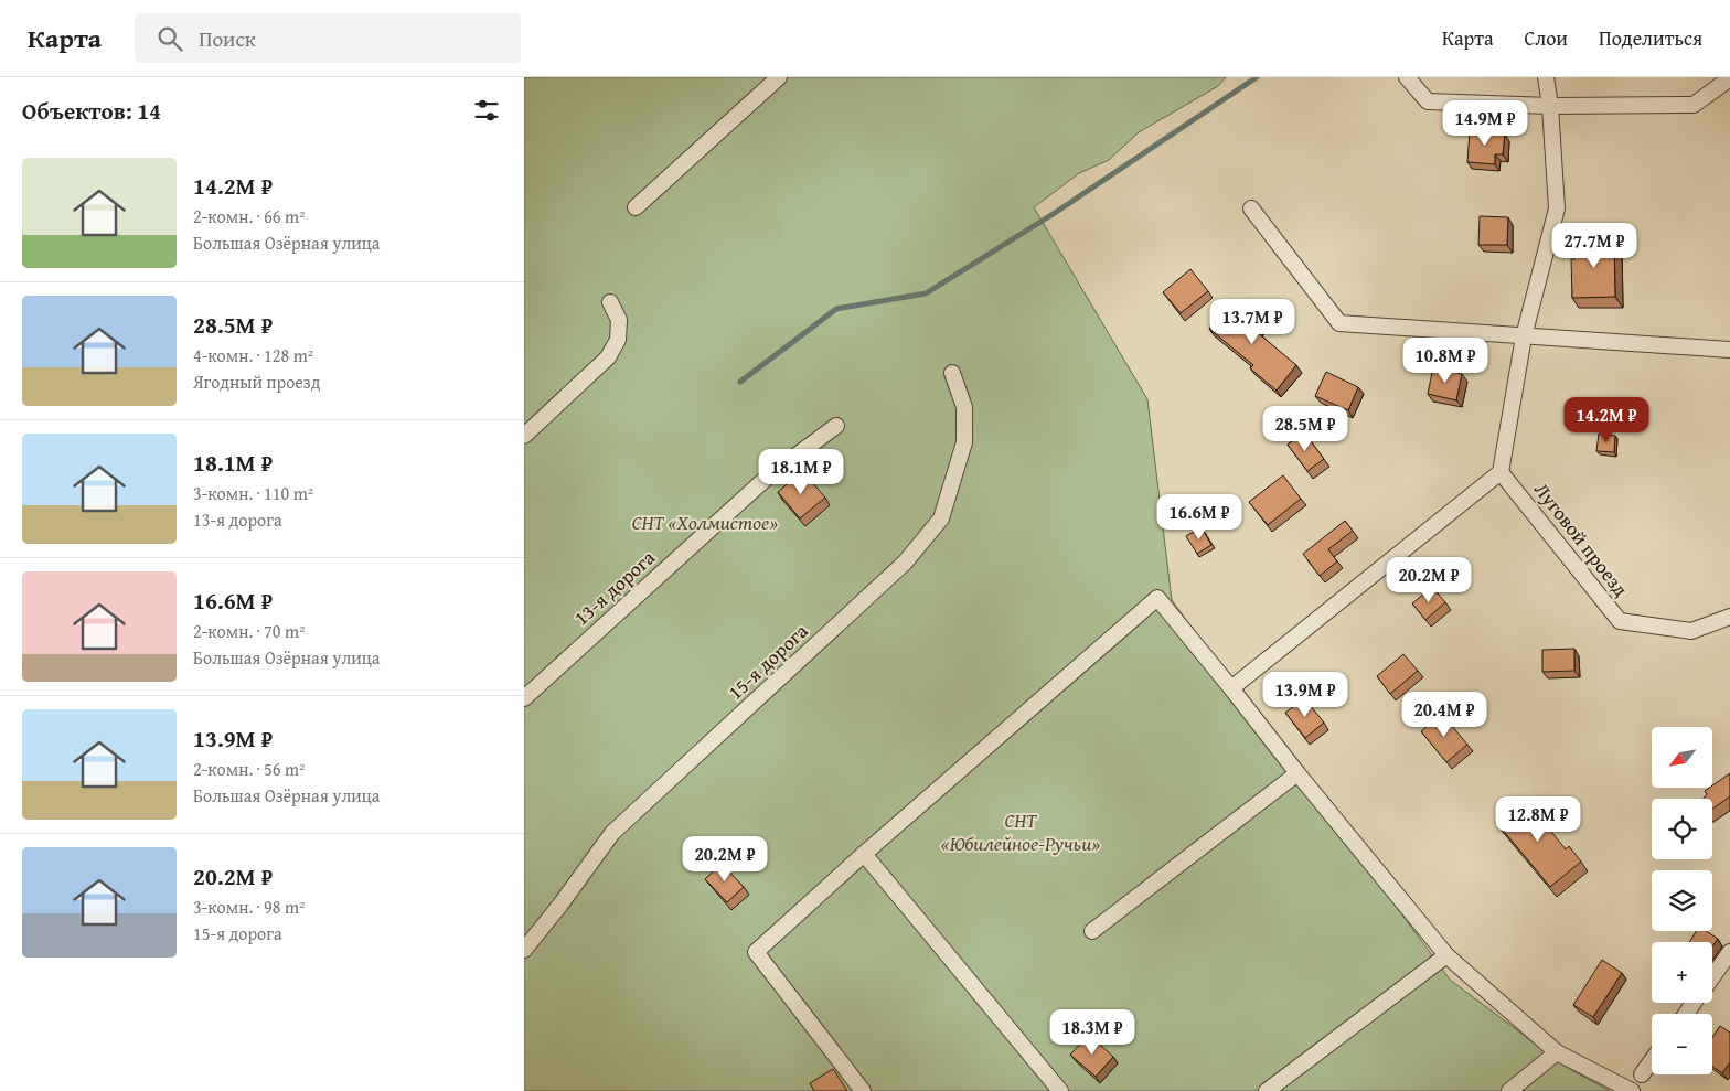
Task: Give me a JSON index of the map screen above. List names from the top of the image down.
{
  "streets": {
    "street": ["Луговой проезд", "13-я дорога", "15-я дорога"]
  },
  "parks": ["СНТ «Холмистое»", "СНТ «Юбилейное-Ручьи»"],
  "north": "bottom left",
  "page": {
    "header": "Карта",
    "search": "Поиск",
    "nav": ["Карта", "Слои", "Поделиться"],
    "heading": "Объектов: 14",
    "price": [
      "14.9M ₽",
      "27.7M ₽",
      "13.7M ₽",
      "10.8M ₽",
      "14.2M ₽",
      "28.5M ₽",
      "18.1M ₽",
      "16.6M ₽",
      "20.2M ₽",
      "13.9M ₽",
      "20.4M ₽",
      "12.8M ₽",
      "20.2M ₽",
      "18.3M ₽"
    ],
    "list": [
      {
        "name": "14.2M ₽",
        "note": "2-комн. · 66 m² · Большая Озёрная улица"
      },
      {
        "name": "28.5M ₽",
        "note": "4-комн. · 128 m² · Ягодный проезд"
      },
      {
        "name": "18.1M ₽",
        "note": "3-комн. · 110 m² · 13-я дорога"
      },
      {
        "name": "16.6M ₽",
        "note": "2-комн. · 70 m² · Большая Озёрная улица"
      },
      {
        "name": "13.9M ₽",
        "note": "2-комн. · 56 m² · Большая Озёрная улица"
      },
      {
        "name": "20.2M ₽",
        "note": "3-комн. · 98 m² · 15-я дорога"
      }
    ],
    "map_buttons": ["+", "−"]
  }
}
